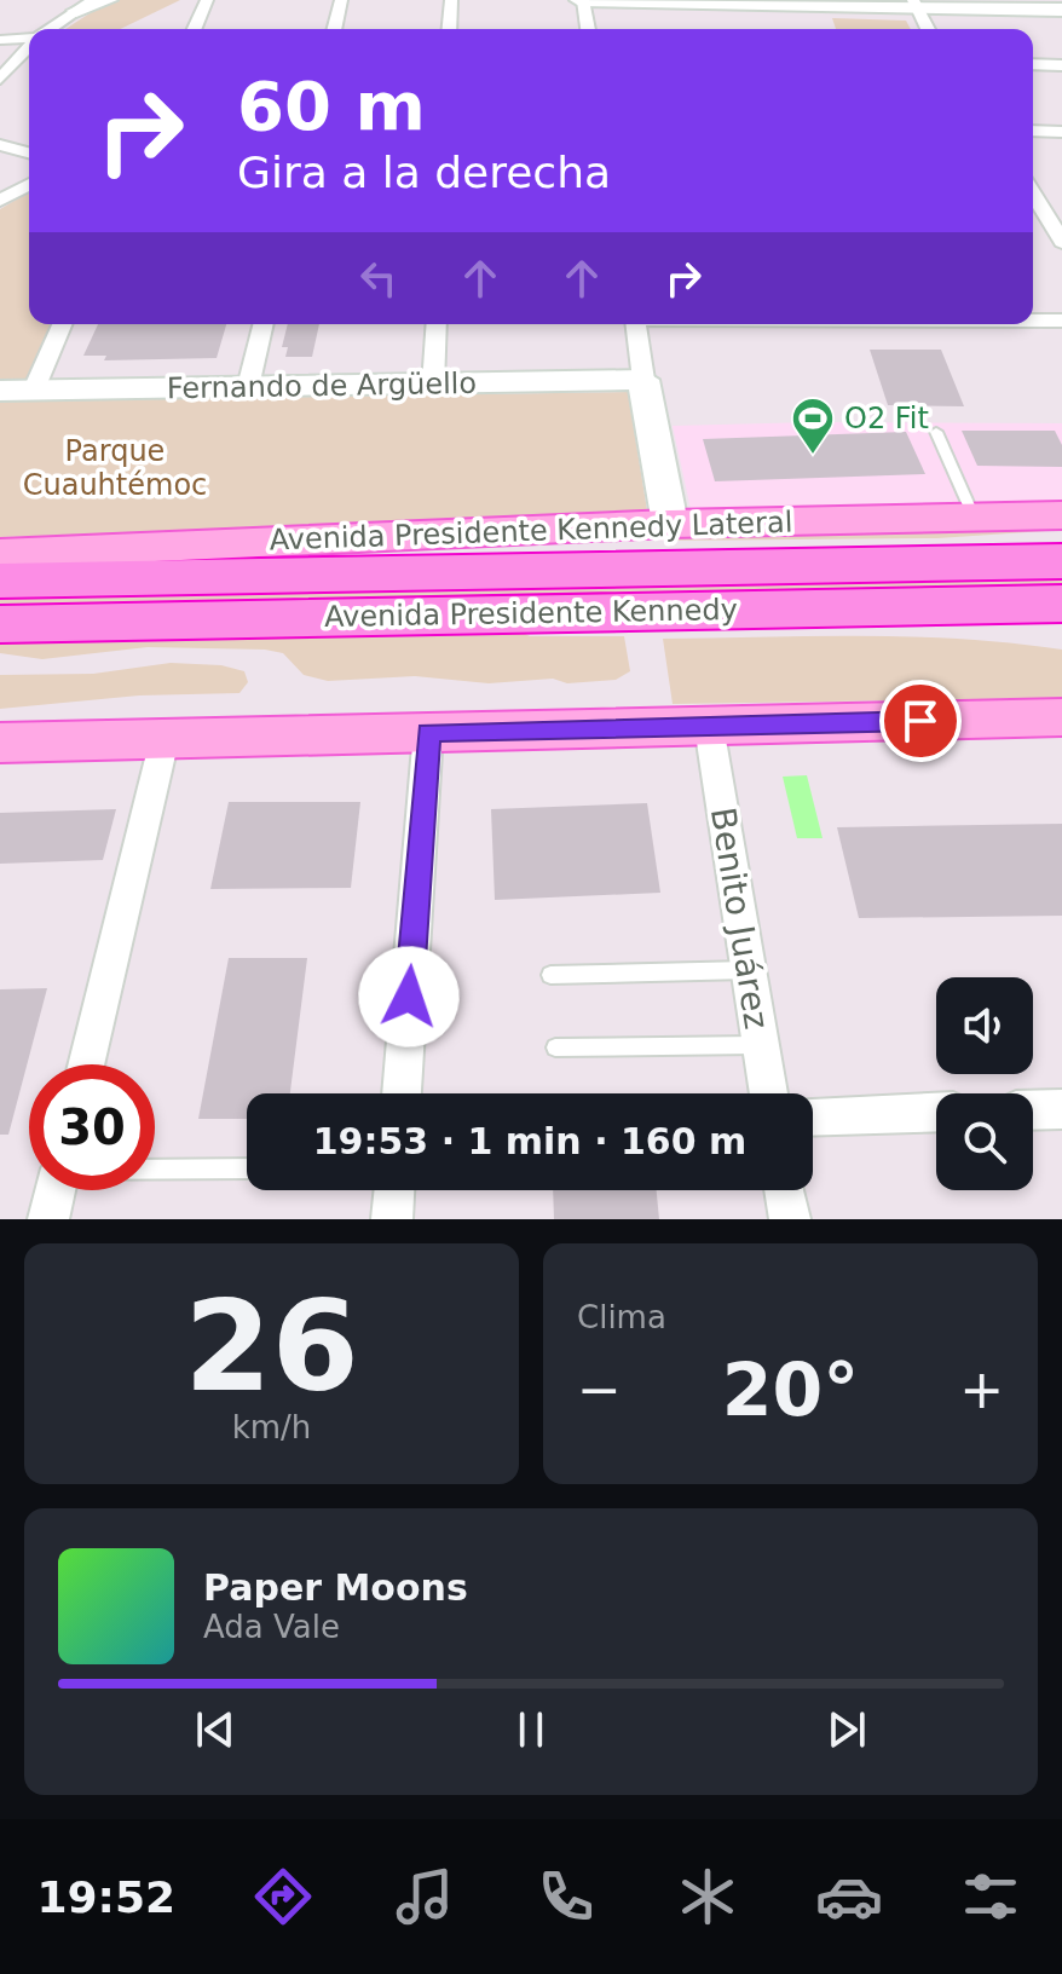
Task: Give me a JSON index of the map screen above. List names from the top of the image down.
{
  "streets": {
    "highway": ["Avenida Presidente Kennedy"],
    "main road": ["Avenida Presidente Kennedy Lateral"],
    "street": ["Fernando de Argüello", "Benito Juárez"]
  },
  "parks": ["Parque Cuauhtémoc"],
  "places": {
    "sports": ["O2 Fit"]
  },
  "page": {
    "turn": ["60 m", "Gira a la derecha"],
    "limit": "30",
    "trip": "19:53 · 1 min · 160 m",
    "tile": [
      ["26", "km/h"],
      "Clima"
    ],
    "heat": ["−", "20°", "+"],
    "song": ["Paper Moons", "Ada Vale"],
    "tabs": "19:52"
  }
}
